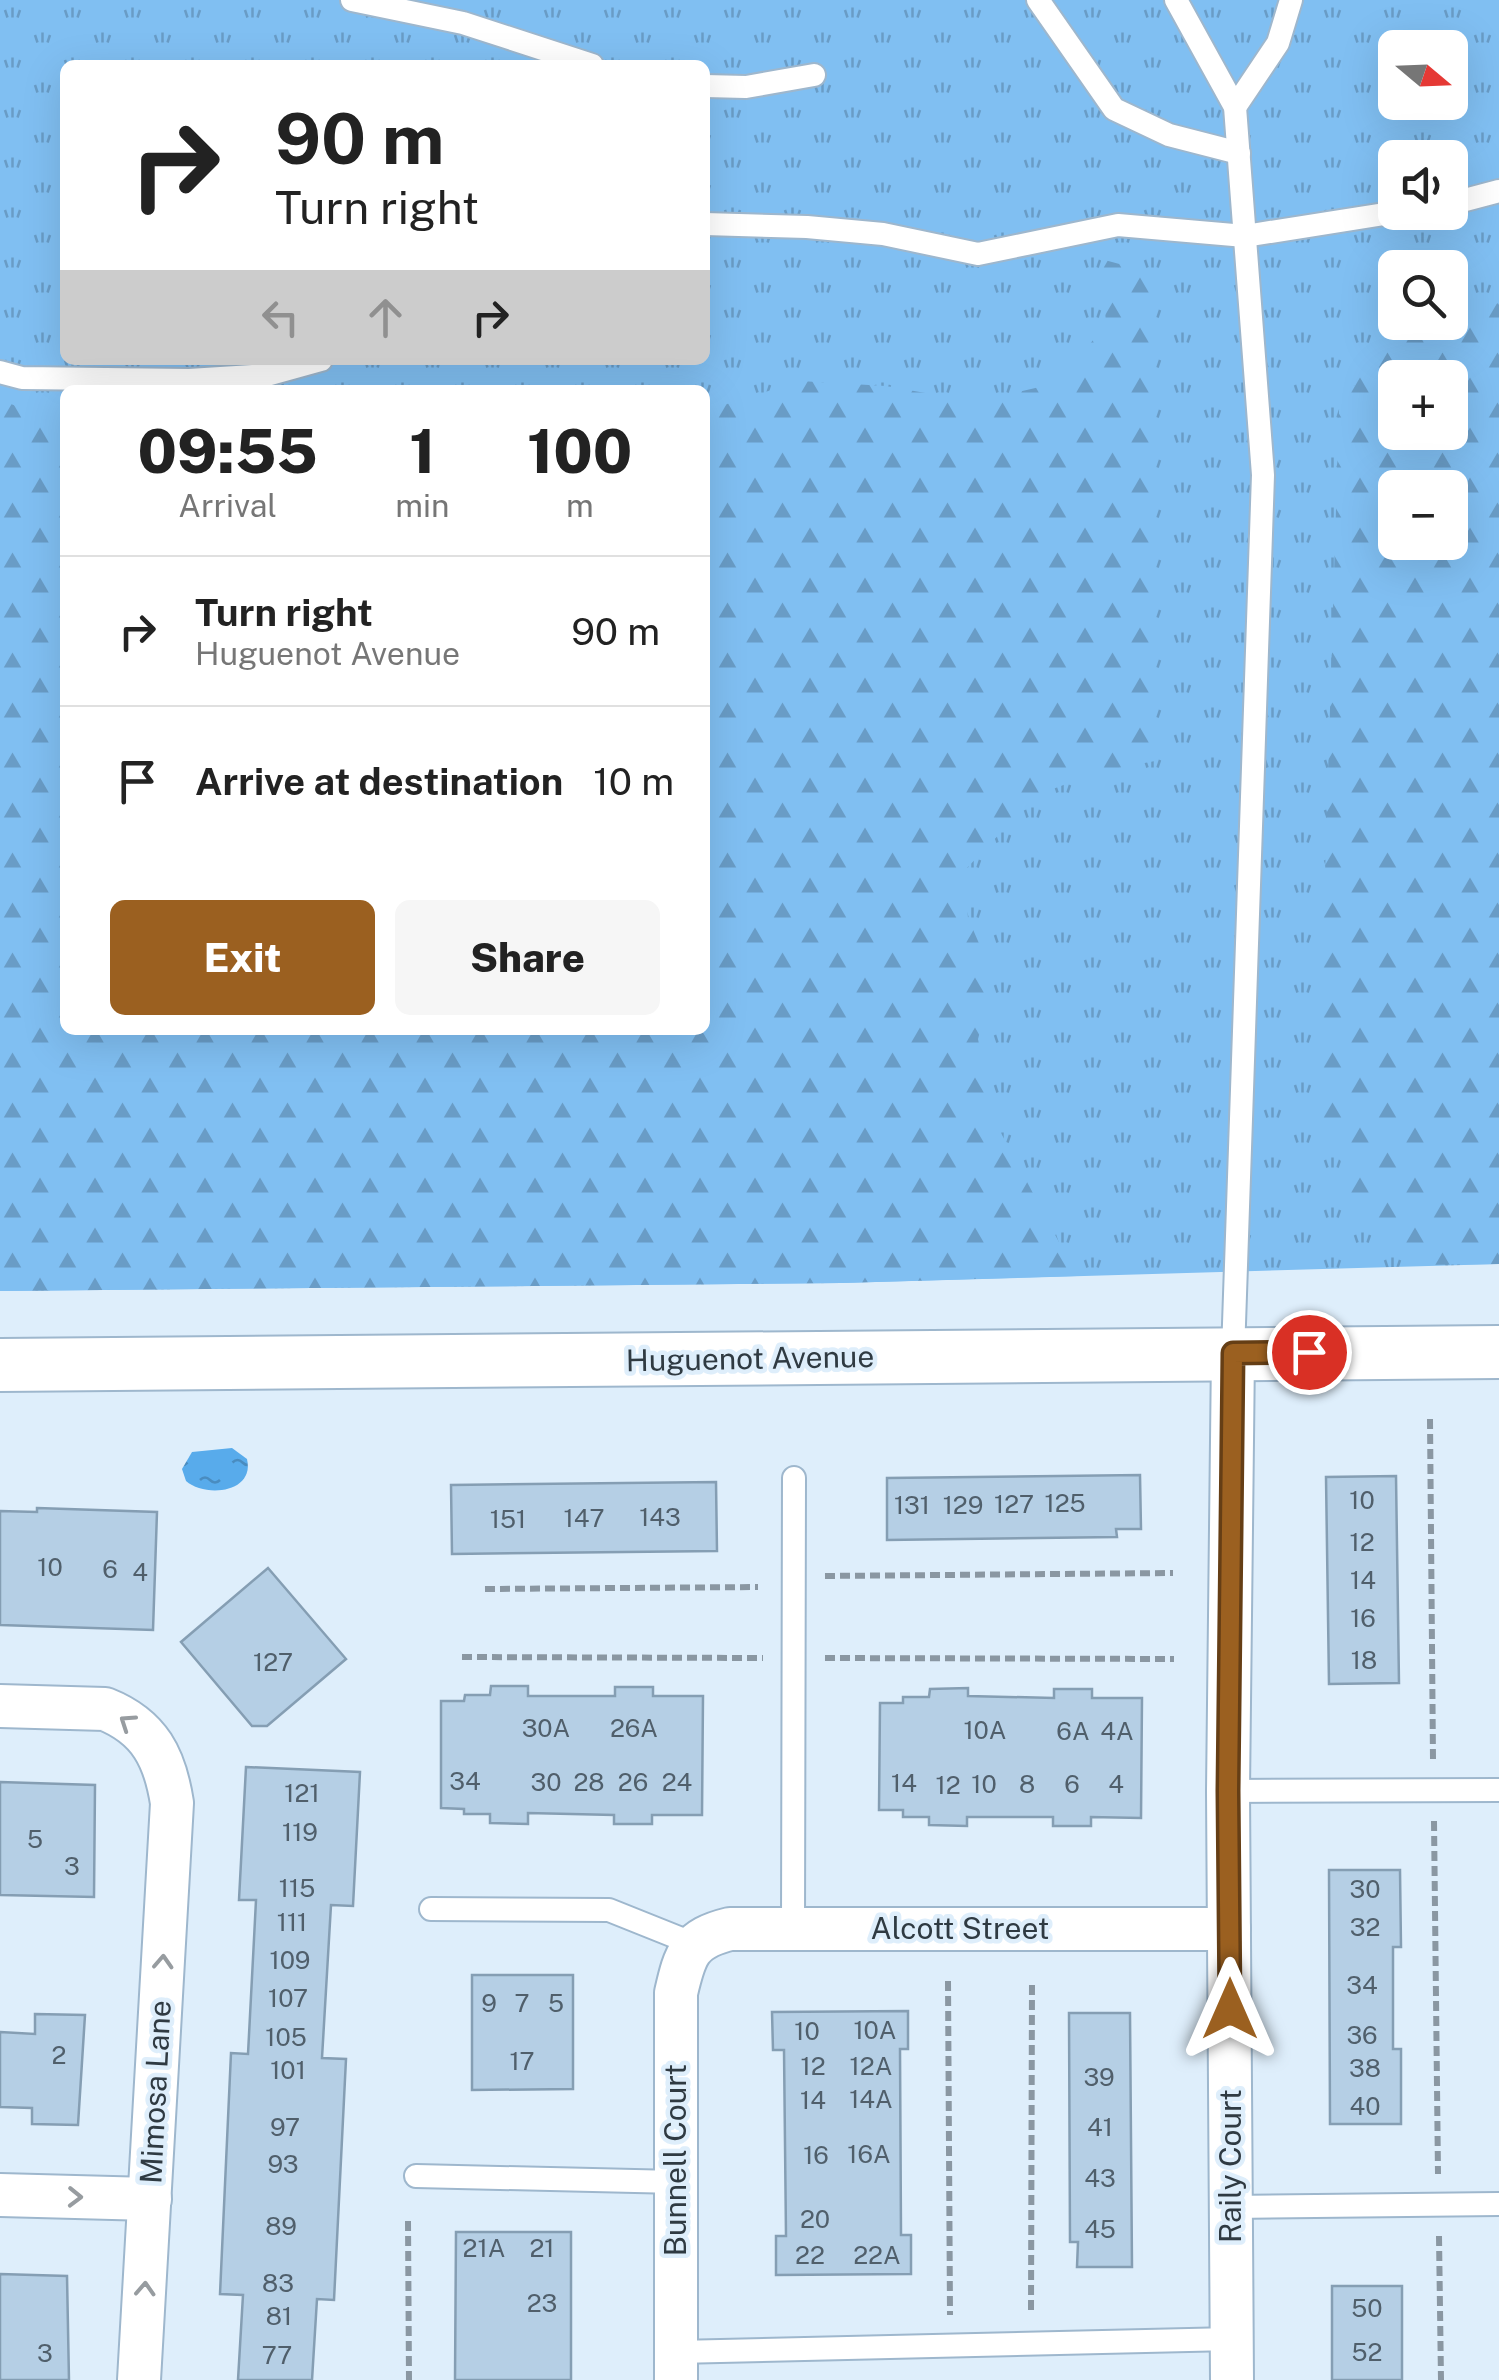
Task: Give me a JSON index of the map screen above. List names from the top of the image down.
{
  "streets": {
    "street": [
      "Huguenot Avenue",
      "Alcott Street",
      "Mimosa Lane",
      "Bunnell Court",
      "Raily Court"
    ]
  },
  "crossings": [
    ["Huguenot Avenue", "Raily Court"],
    ["Alcott Street", "Bunnell Court"],
    ["Alcott Street", "Raily Court"]
  ],
  "one_way": ["Mimosa Lane"],
  "house_numbers": [
    "10",
    "125",
    "127",
    "131",
    "129",
    "143",
    "147",
    "151",
    "12",
    "10",
    "6",
    "4",
    "14",
    "16",
    "18",
    "127",
    "30A",
    "26A",
    "10A",
    "6A",
    "4A",
    "34",
    "30",
    "28",
    "26",
    "24",
    "14",
    "10",
    "8",
    "6",
    "4",
    "12",
    "121",
    "119",
    "5",
    "3",
    "115",
    "30",
    "111",
    "32",
    "109",
    "34",
    "107",
    "9",
    "7",
    "5",
    "10A",
    "10",
    "36",
    "105",
    "2",
    "17",
    "12",
    "12A",
    "38",
    "101",
    "39",
    "14A",
    "14",
    "40",
    "97",
    "41",
    "16A",
    "16",
    "93",
    "43",
    "20",
    "89",
    "45",
    "21A",
    "21",
    "22",
    "22A",
    "83",
    "23",
    "50",
    "81",
    "52",
    "3",
    "77"
  ],
  "north": "right",
  "page": {
    "map_buttons": ["+", "−"],
    "turn": ["90 m", "Turn right"],
    "eta": [
      "09:55",
      "Arrival",
      "1",
      "min",
      "100",
      "m"
    ],
    "list": [
      {
        "name": "Turn right",
        "note": "Huguenot Avenue",
        "value": "90 m"
      },
      {
        "name": "Arrive at destination",
        "value": "10 m"
      }
    ],
    "buttons": ["Exit", "Share"]
  }
}
